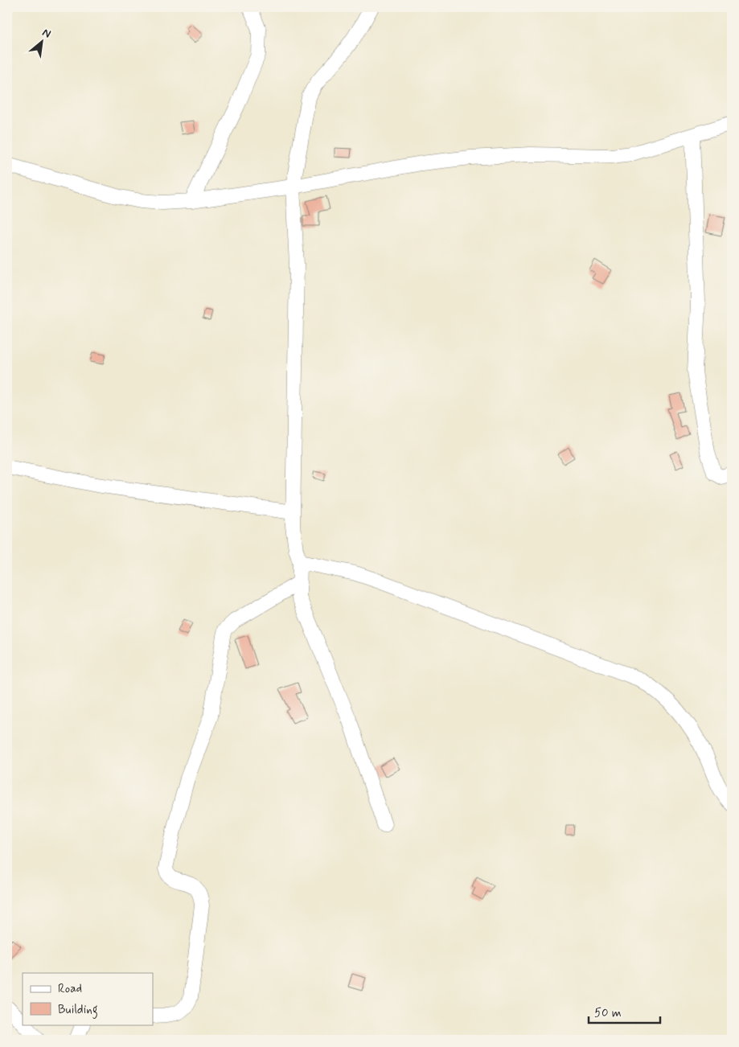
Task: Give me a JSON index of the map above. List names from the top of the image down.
{
  "legend": ["Road", "Building"],
  "scale_bar": "50 m",
  "north": "top right"
}
